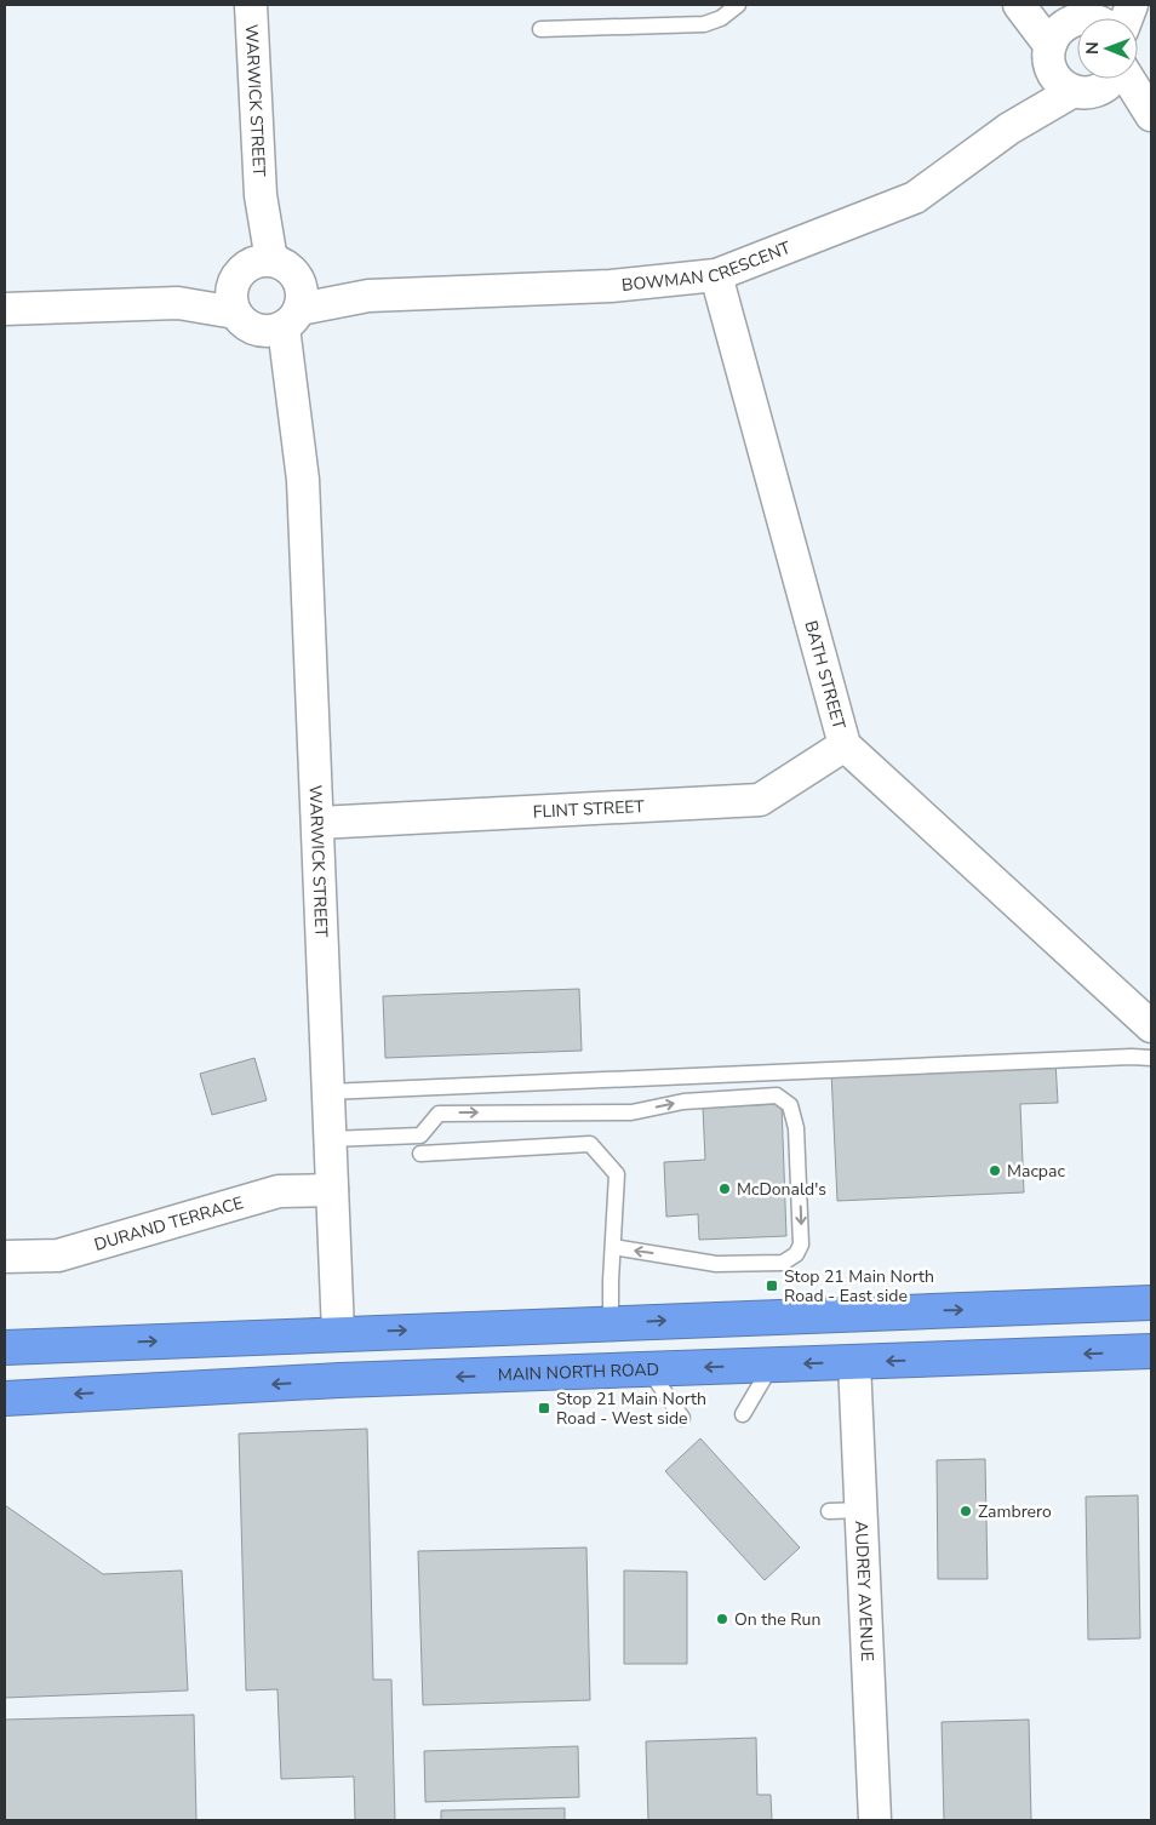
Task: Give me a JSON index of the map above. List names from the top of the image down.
{
  "streets": {
    "highway": ["MAIN NORTH ROAD"],
    "street": [
      "WARWICK STREET",
      "BOWMAN CRESCENT",
      "BATH STREET",
      "FLINT STREET",
      "DURAND TERRACE",
      "AUDREY AVENUE"
    ]
  },
  "crossings": [
    ["WARWICK STREET", "BOWMAN CRESCENT"],
    ["WARWICK STREET", "FLINT STREET"],
    ["WARWICK STREET", "DURAND TERRACE"],
    ["BOWMAN CRESCENT", "BATH STREET"],
    ["BATH STREET", "FLINT STREET"],
    ["MAIN NORTH ROAD", "AUDREY AVENUE"]
  ],
  "places": {
    "other": [
      "Macpac",
      "McDonald's",
      "Zambrero",
      "On the Run"
    ],
    "transit": ["Stop 21 Main North Road - East side", "Stop 21 Main North Road - West side"]
  },
  "north": "left"
}
